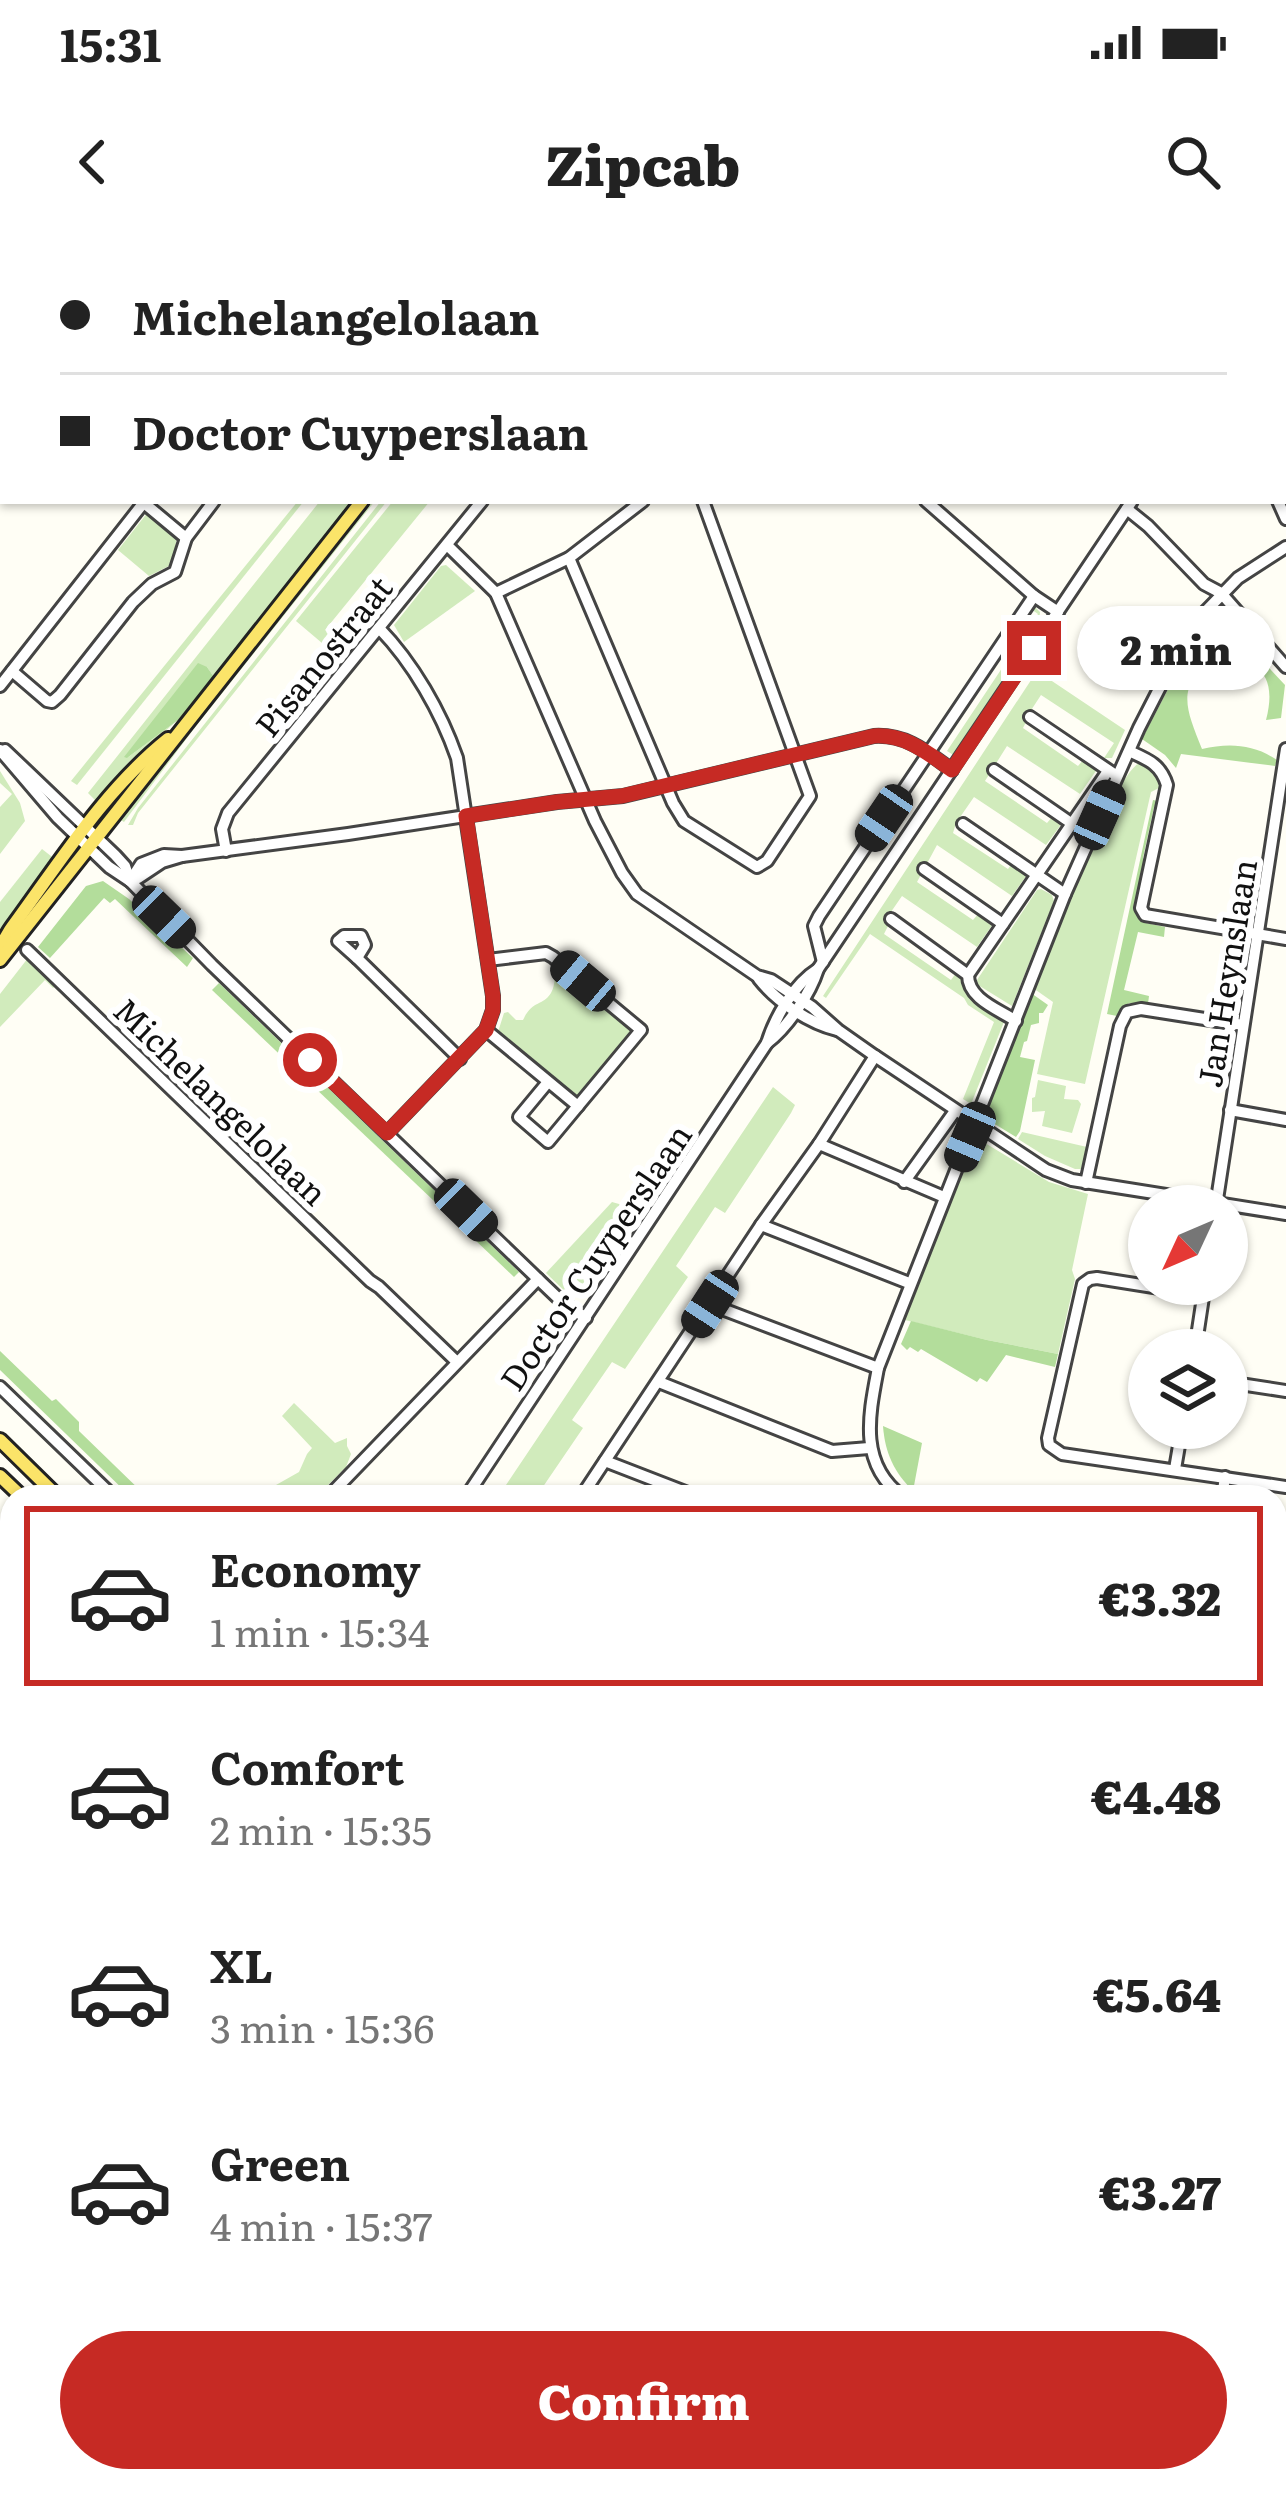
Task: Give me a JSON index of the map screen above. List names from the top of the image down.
{
  "streets": {
    "street": [
      "Pisanostraat",
      "Jan Heynslaan",
      "Michelangelolaan",
      "Doctor Cuyperslaan"
    ]
  },
  "north": "bottom left",
  "page": {
    "status": "15:31",
    "header": "Zipcab",
    "banner": ["Michelangelolaan", "Doctor Cuyperslaan"],
    "bubble": "2 min",
    "list": [
      {
        "name": "Economy",
        "note": "1 min · 15:34",
        "value": "€3.32"
      },
      {
        "name": "Comfort",
        "note": "2 min · 15:35",
        "value": "€4.48"
      },
      {
        "name": "XL",
        "note": "3 min · 15:36",
        "value": "€5.64"
      },
      {
        "name": "Green",
        "note": "4 min · 15:37",
        "value": "€3.27"
      }
    ],
    "buttons": "Confirm"
  }
}
